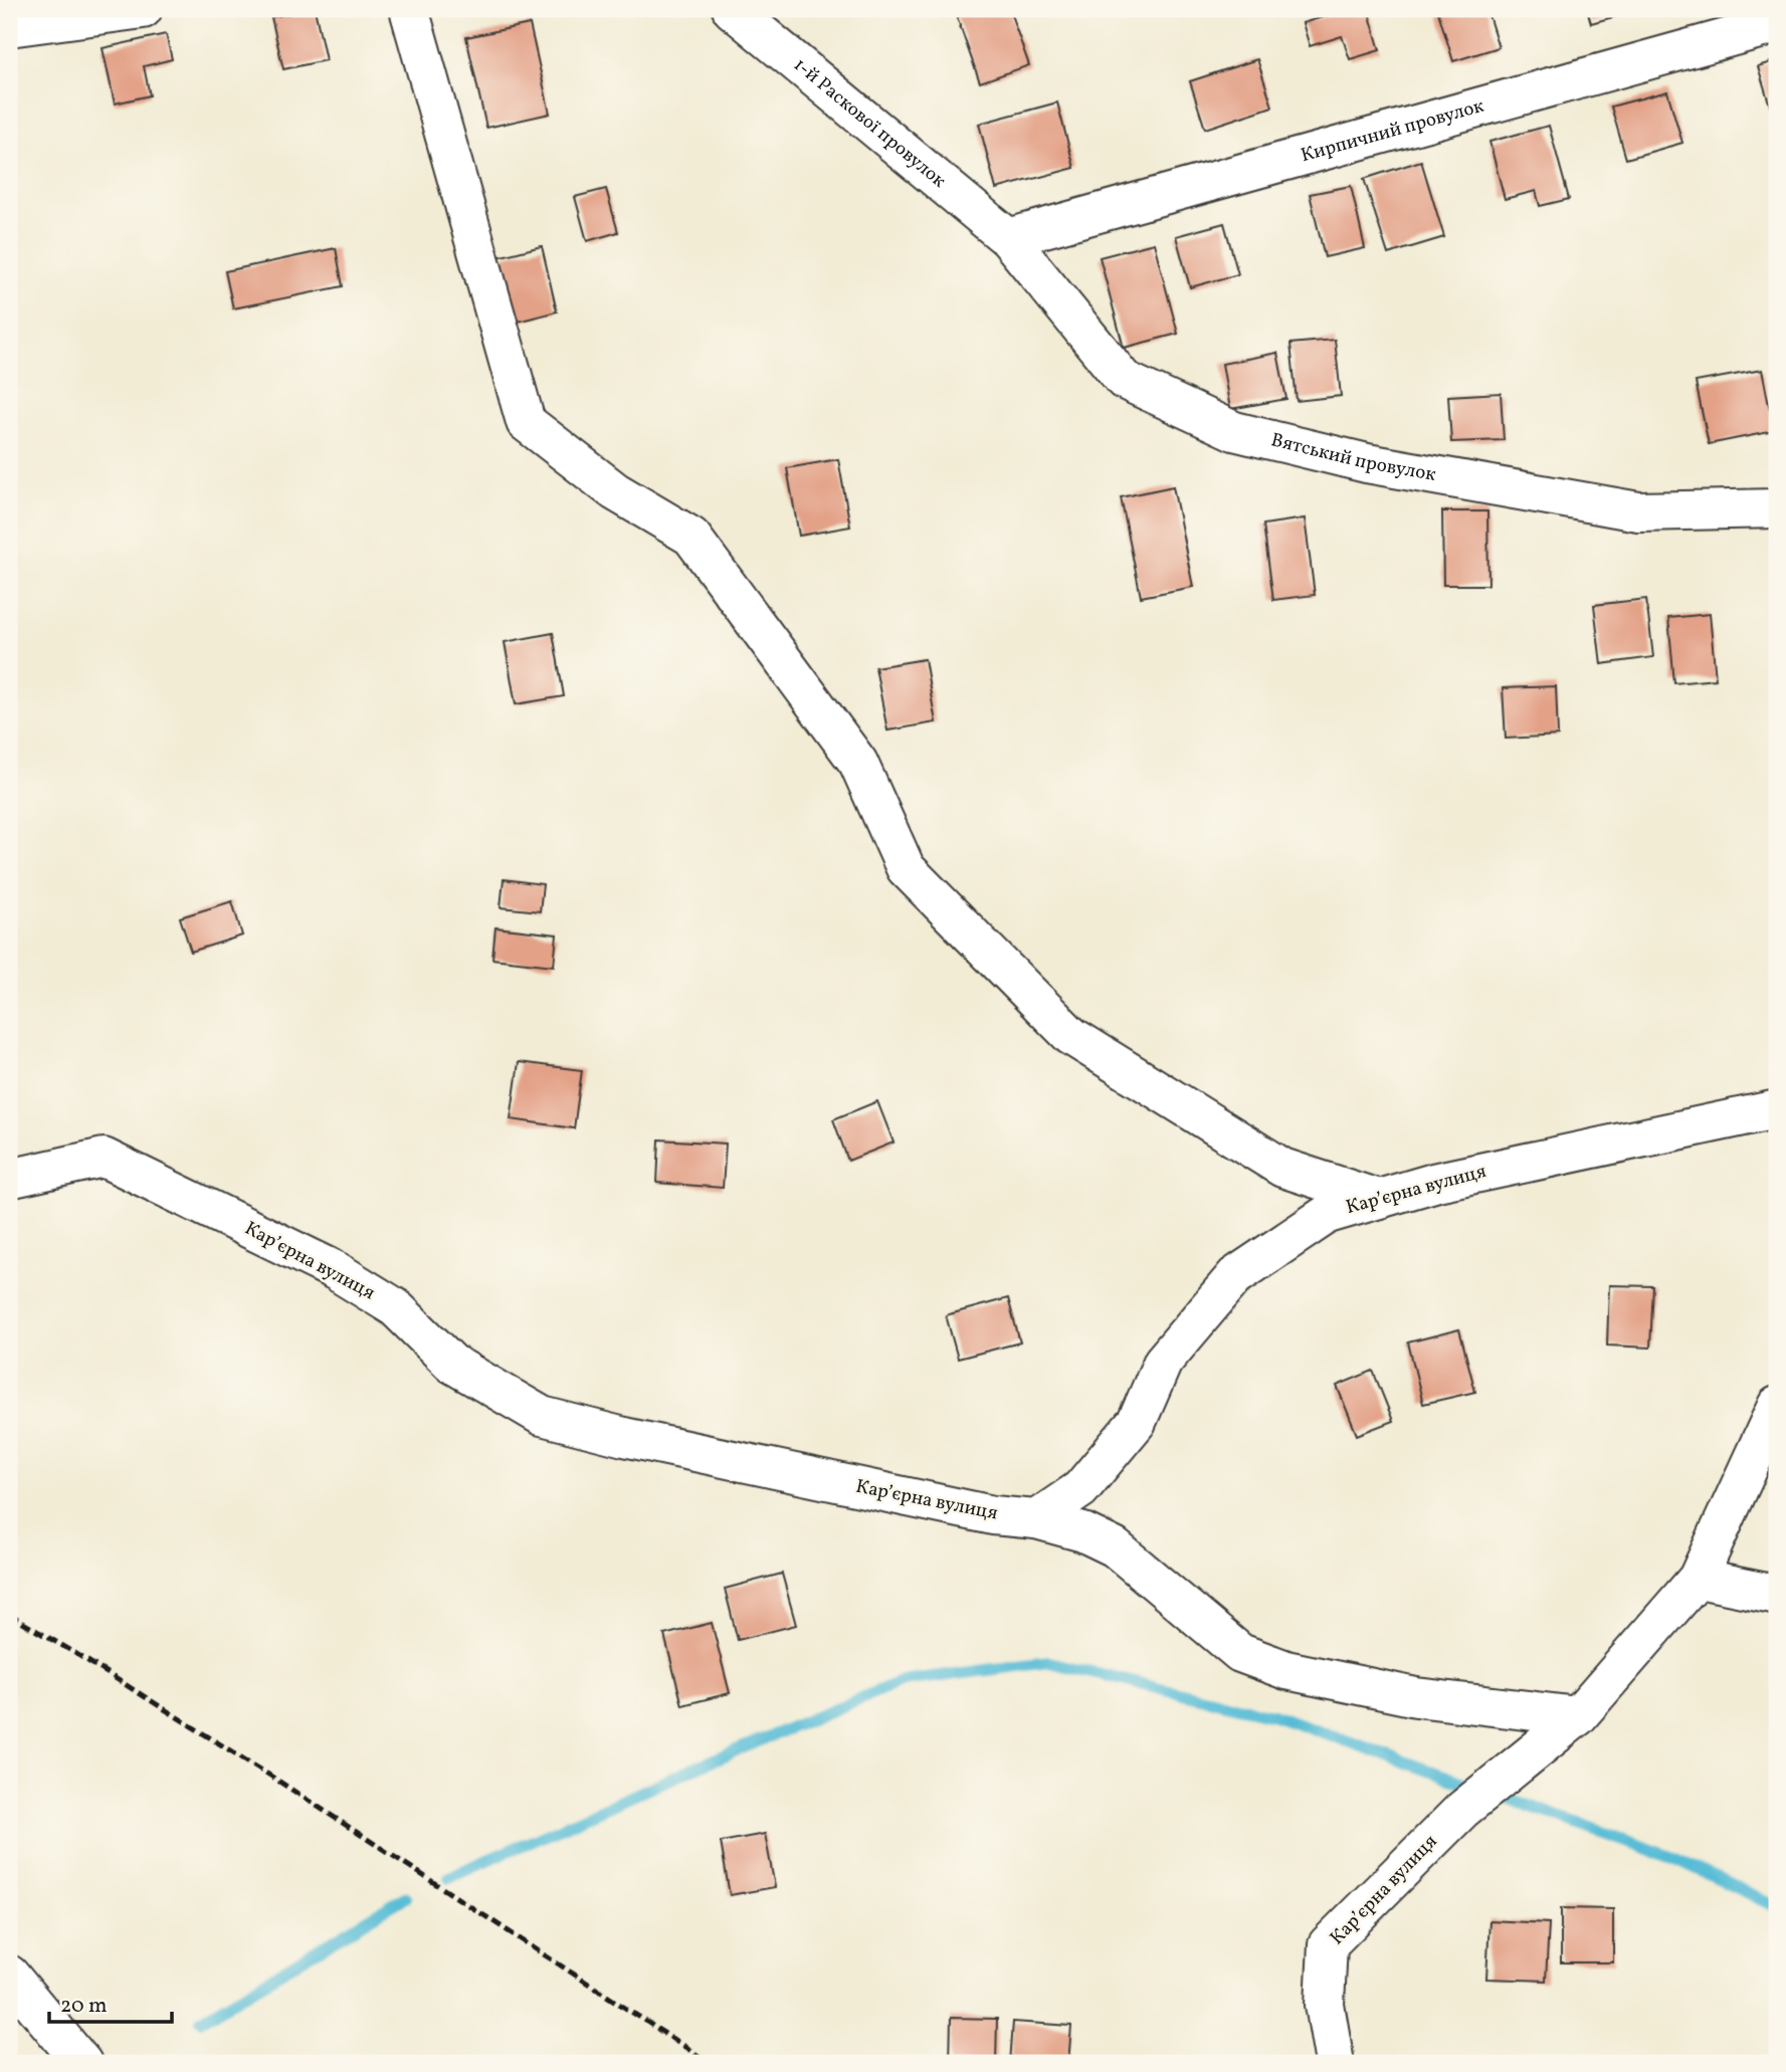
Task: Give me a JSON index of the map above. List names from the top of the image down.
{
  "streets": {
    "street": [
      "1-й Раскової провулок",
      "Кирпичний провулок",
      "Вятський провулок",
      "Карʼєрна вулиця"
    ]
  },
  "crossings": [
    ["1-й Раскової провулок", "Кирпичний провулок"],
    ["1-й Раскової провулок", "Вятський провулок"],
    ["Кирпичний провулок", "Вятський провулок"]
  ],
  "scale_bar": "20 m"
}
